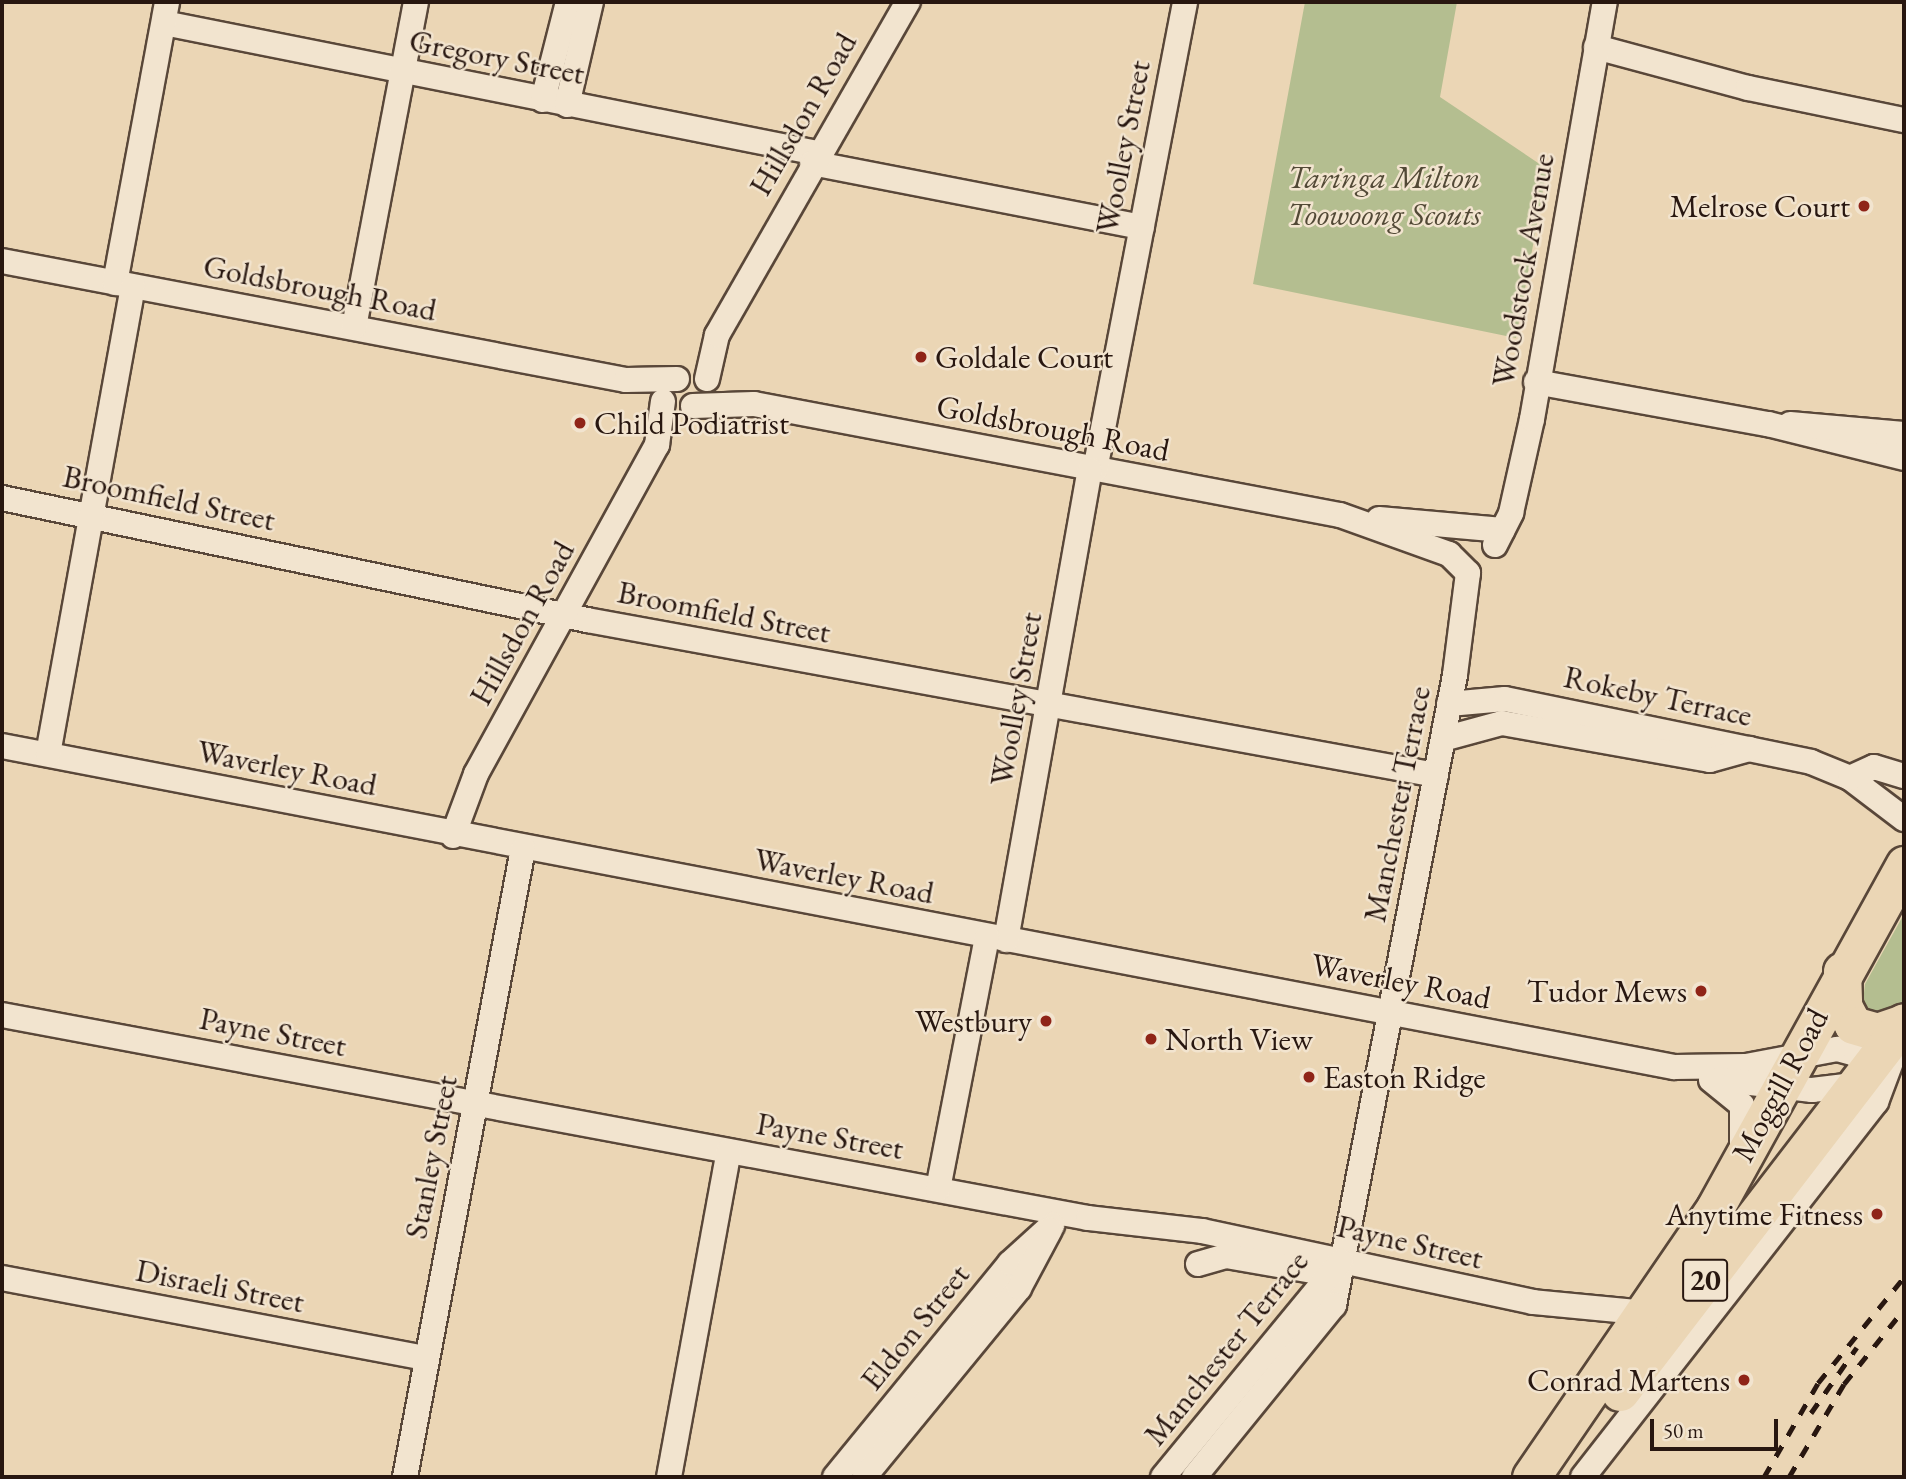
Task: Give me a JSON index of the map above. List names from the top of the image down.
{
  "streets": {
    "highway": ["Moggill Road", "20"],
    "street": [
      "Gregory Street",
      "Hillsdon Road",
      "Woolley Street",
      "Woodstock Avenue",
      "Goldsbrough Road",
      "Broomfield Street",
      "Rokeby Terrace",
      "Waverley Road",
      "Manchester Terrace",
      "Payne Street",
      "Stanley Street",
      "Disraeli Street",
      "Eldon Street"
    ]
  },
  "crossings": [
    ["Gregory Street", "Hillsdon Road"],
    ["Gregory Street", "Woolley Street"],
    ["Hillsdon Road", "Goldsbrough Road"],
    ["Hillsdon Road", "Broomfield Street"],
    ["Hillsdon Road", "Waverley Road"],
    ["Woolley Street", "Goldsbrough Road"],
    ["Woolley Street", "Broomfield Street"],
    ["Woolley Street", "Waverley Road"],
    ["Woolley Street", "Payne Street"],
    ["Woodstock Avenue", "Goldsbrough Road"],
    ["Goldsbrough Road", "Manchester Terrace"],
    ["Broomfield Street", "Manchester Terrace"],
    ["Rokeby Terrace", "Manchester Terrace"],
    ["Waverley Road", "Manchester Terrace"],
    ["Waverley Road", "Moggill Road"],
    ["Waverley Road", "Stanley Street"],
    ["Manchester Terrace", "Payne Street"],
    ["Payne Street", "Moggill Road"],
    ["Payne Street", "Stanley Street"],
    ["Payne Street", "Eldon Street"],
    ["Moggill Road", "20"],
    ["Stanley Street", "Disraeli Street"]
  ],
  "parks": ["Taringa Milton Toowoong Scouts"],
  "places": [
    "Melrose Court",
    "Goldale Court",
    "Child Podiatrist",
    "Tudor Mews",
    "Westbury",
    "North View",
    "Easton Ridge",
    "Anytime Fitness",
    "Conrad Martens"
  ],
  "scale_bar": "50 m"
}
